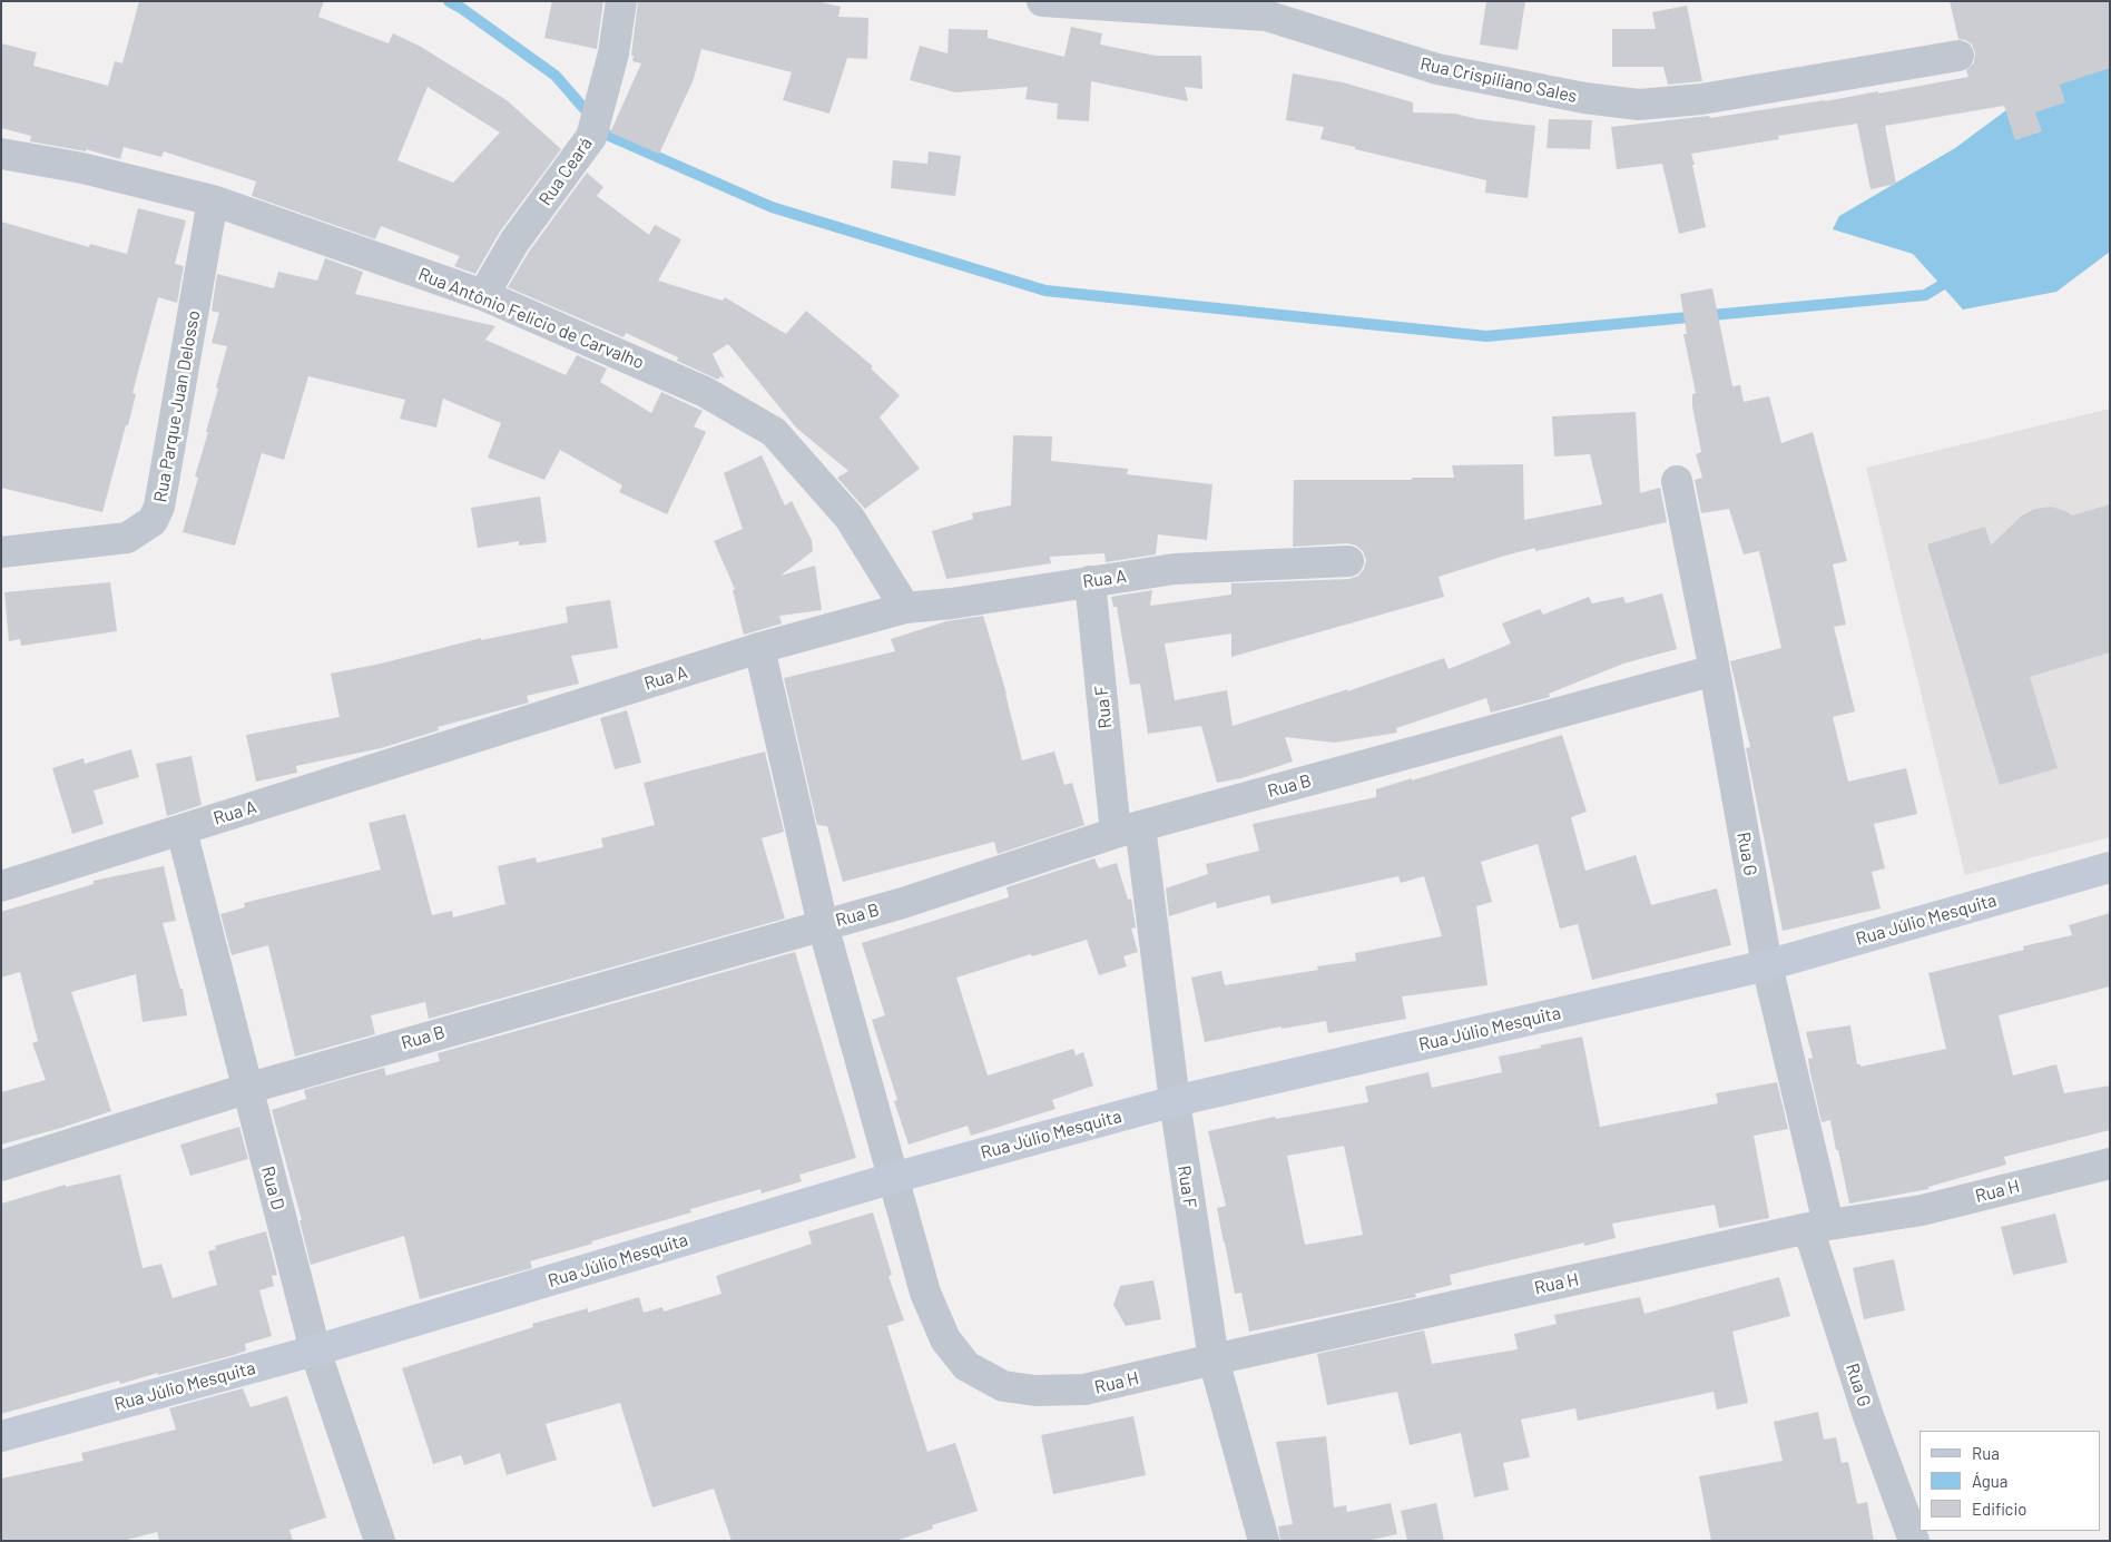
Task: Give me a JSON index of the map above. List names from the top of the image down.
{
  "streets": {
    "street": [
      "Rua Crispiliano Sales",
      "Rua Ceará",
      "Rua Antônio Felicio de Carvalho",
      "Rua Parque Juan Delosso",
      "Rua A",
      "Rua F",
      "Rua B",
      "Rua G",
      "Rua Júlio Mesquita",
      "Rua D",
      "Rua H"
    ]
  },
  "crossings": [
    ["Rua Ceará", "Rua Antônio Felicio de Carvalho"],
    ["Rua Antônio Felicio de Carvalho", "Rua Parque Juan Delosso"],
    ["Rua Antônio Felicio de Carvalho", "Rua A"],
    ["Rua A", "Rua F"],
    ["Rua A", "Rua D"],
    ["Rua F", "Rua B"],
    ["Rua F", "Rua Júlio Mesquita"],
    ["Rua F", "Rua H"],
    ["Rua B", "Rua G"],
    ["Rua B", "Rua D"],
    ["Rua G", "Rua Júlio Mesquita"],
    ["Rua G", "Rua H"],
    ["Rua Júlio Mesquita", "Rua D"],
    ["Rua Júlio Mesquita", "Rua H"]
  ],
  "legend": ["Rua", "Água", "Edifício"]
}
